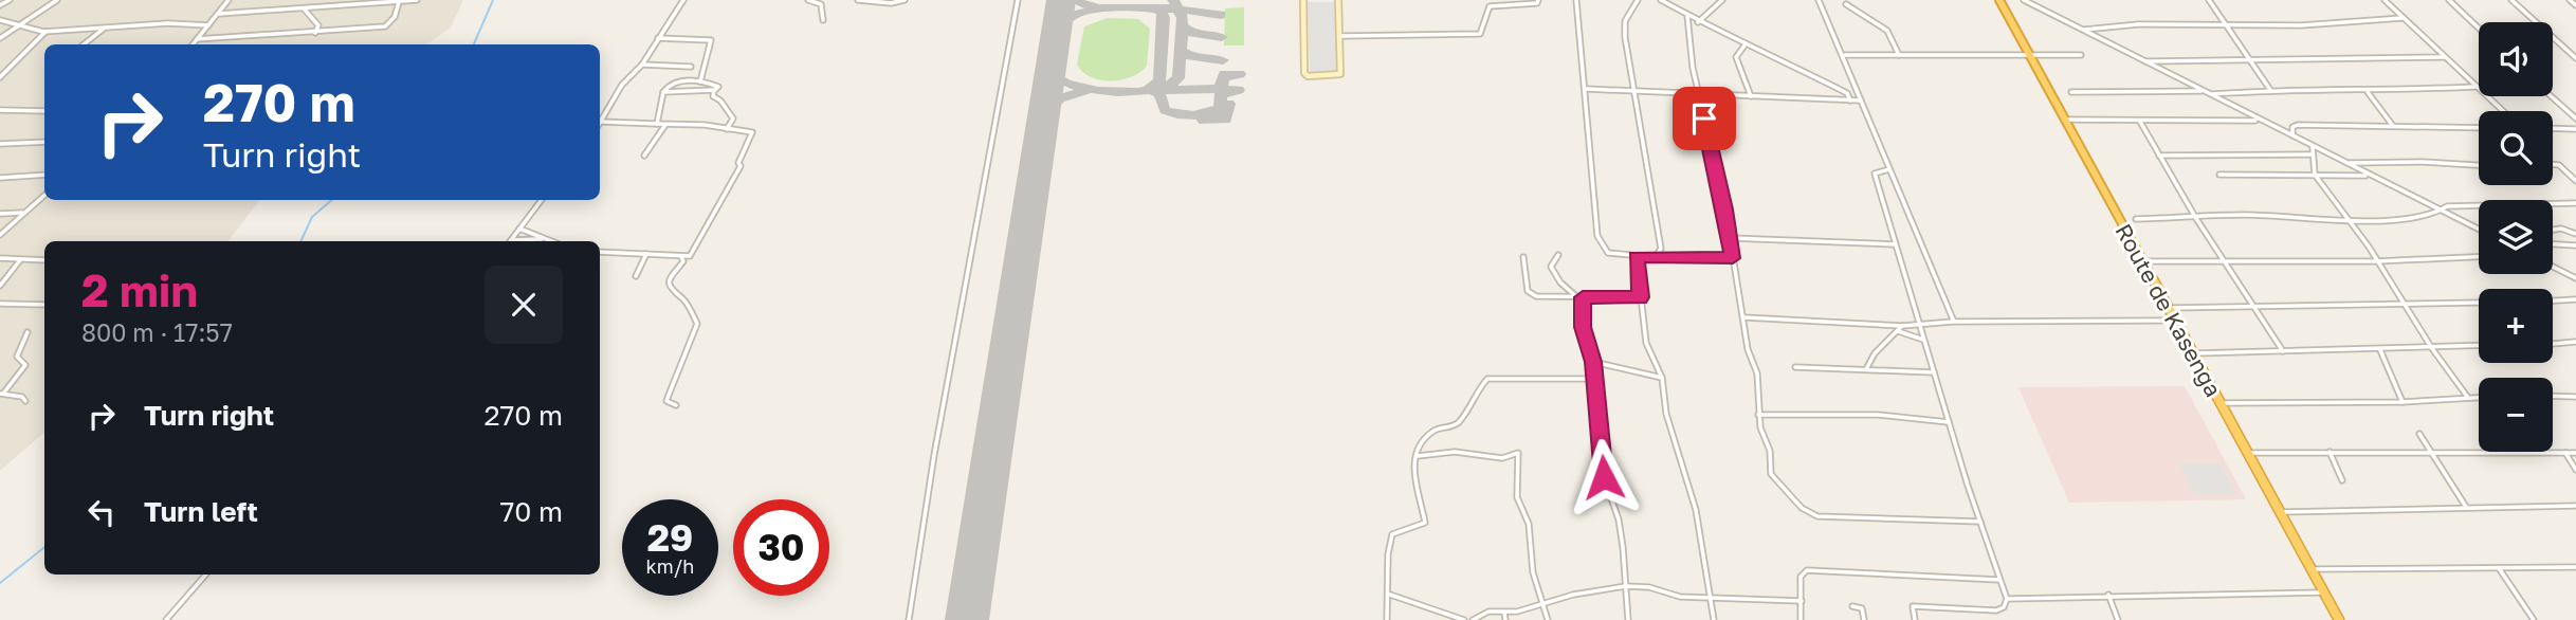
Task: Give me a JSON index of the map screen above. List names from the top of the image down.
{
  "streets": {
    "highway": ["Route de Kasenga"]
  },
  "page": {
    "map_buttons": ["+", "−"],
    "turn": ["270 m", "Turn right"],
    "heading": ["2 min", "800 m · 17:57"],
    "list": [
      {
        "name": "Turn right",
        "value": "270 m"
      },
      {
        "name": "Turn left",
        "value": "70 m"
      }
    ],
    "speed": "29 km/h",
    "limit": "30"
  }
}
